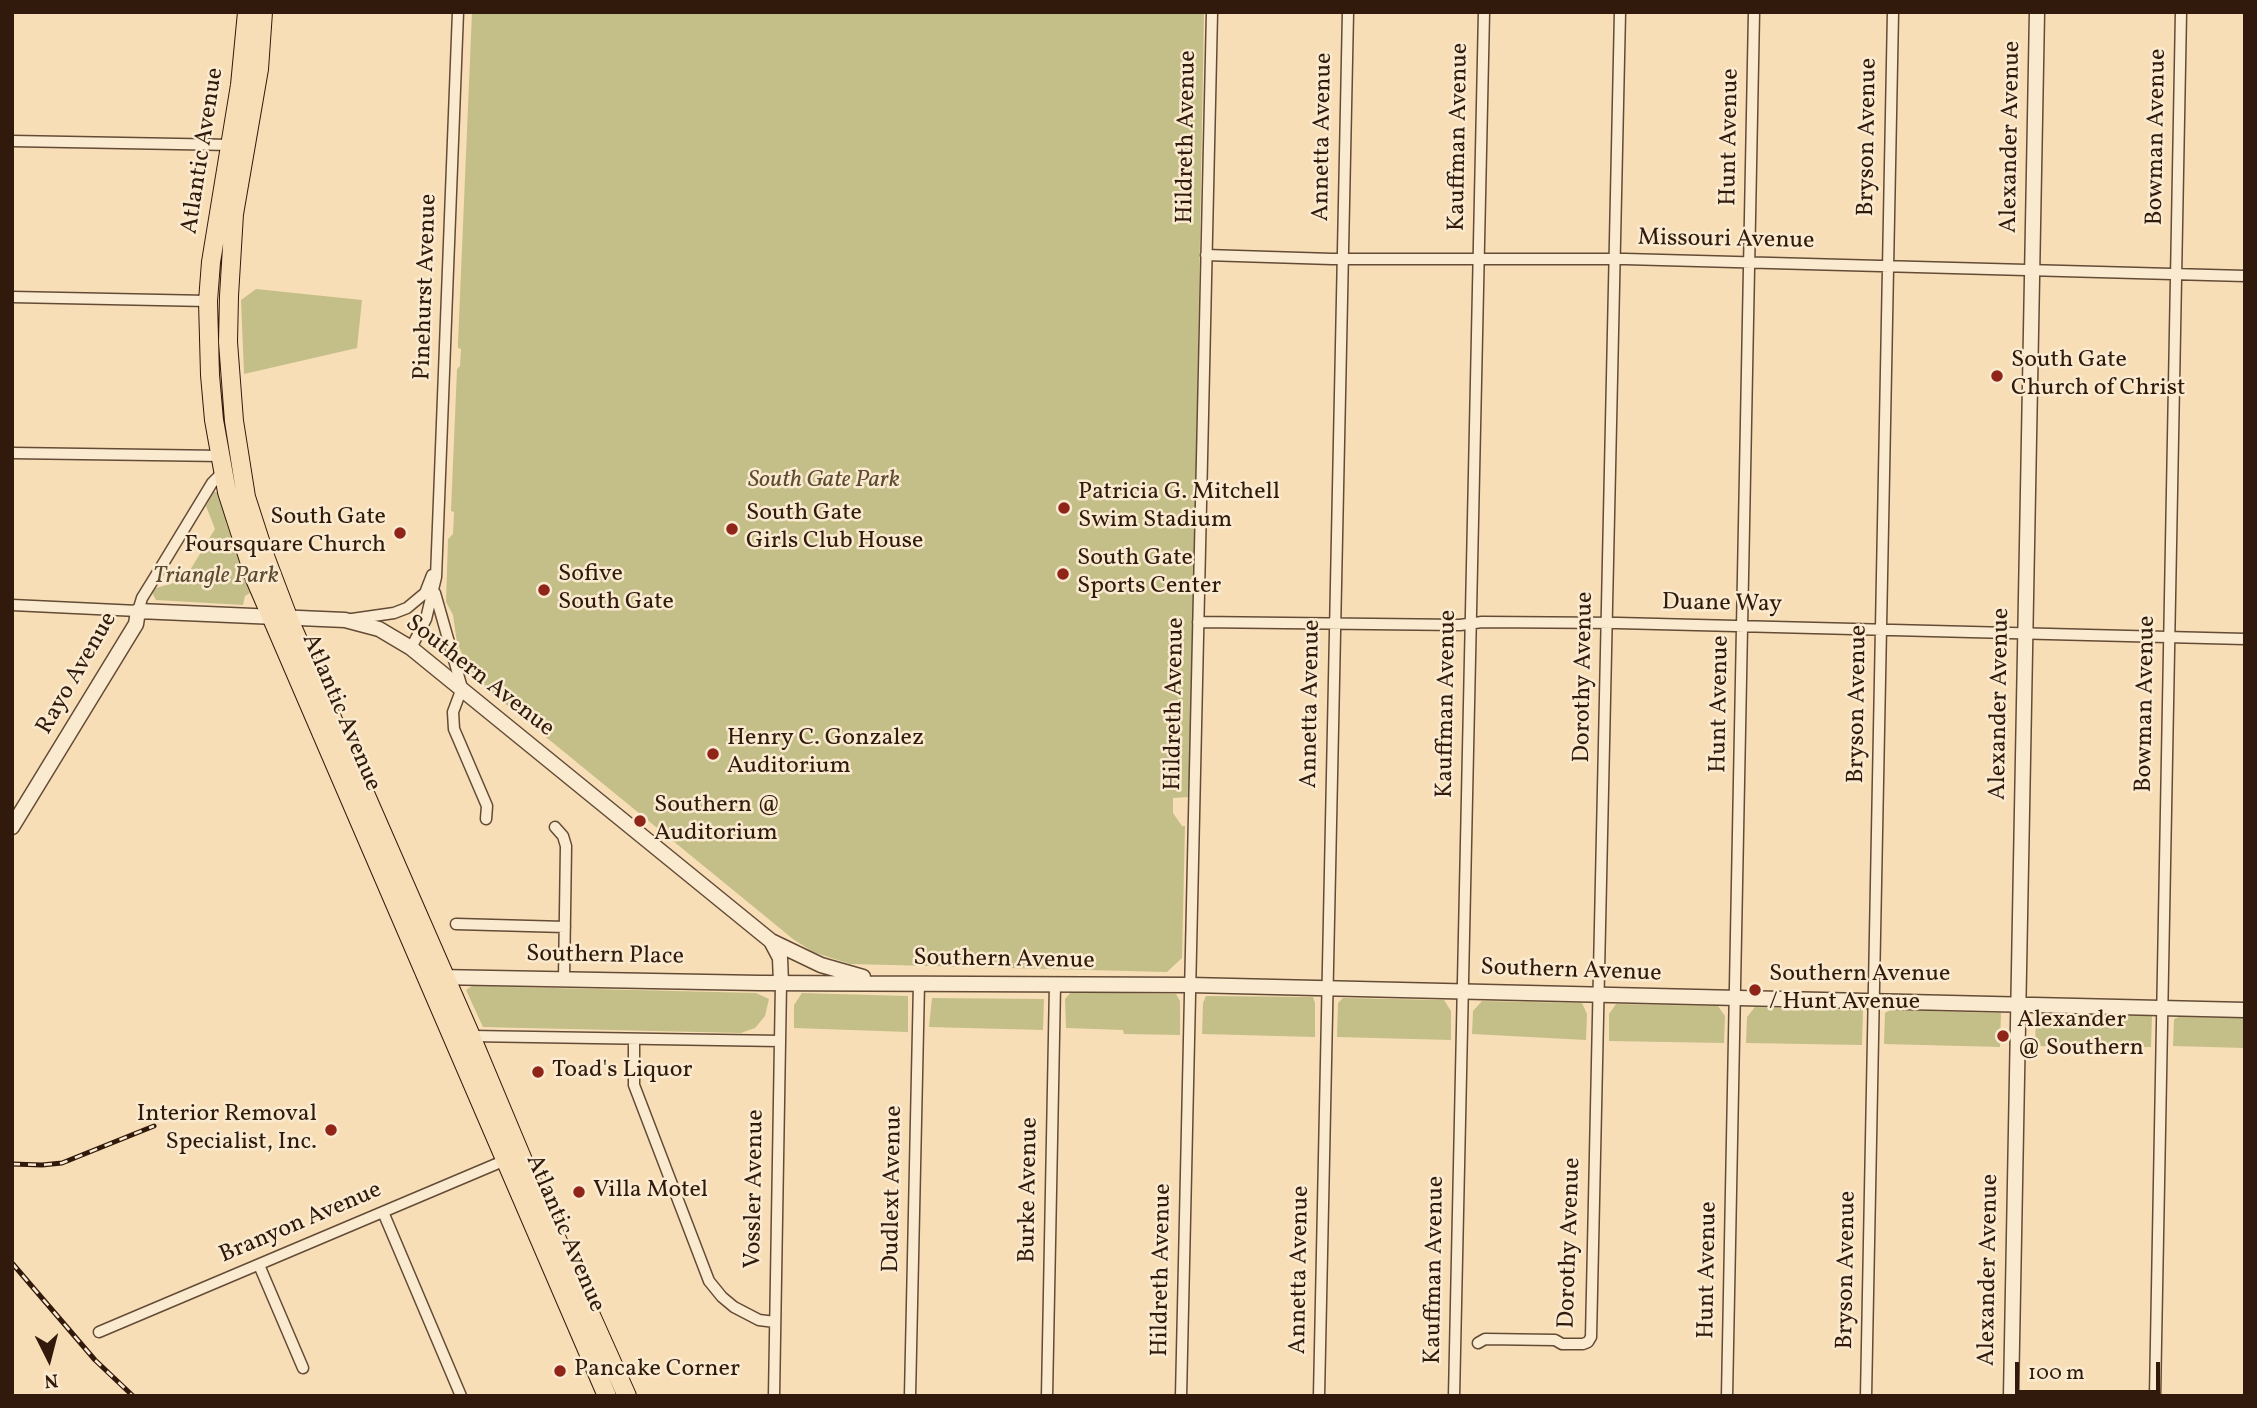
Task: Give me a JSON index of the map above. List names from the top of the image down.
{
  "streets": {
    "main road": ["Atlantic Avenue"],
    "street": [
      "Hildreth Avenue",
      "Annetta Avenue",
      "Kauffman Avenue",
      "Hunt Avenue",
      "Bryson Avenue",
      "Alexander Avenue",
      "Bowman Avenue",
      "Missouri Avenue",
      "Pinehurst Avenue",
      "Duane Way",
      "Rayo Avenue",
      "Southern Avenue",
      "Dorothy Avenue",
      "Southern Place",
      "Vossler Avenue",
      "Dudlext Avenue",
      "Burke Avenue",
      "Branyon Avenue"
    ]
  },
  "crossings": [
    ["Hildreth Avenue", "Missouri Avenue"],
    ["Hildreth Avenue", "Duane Way"],
    ["Hildreth Avenue", "Southern Avenue"],
    ["Annetta Avenue", "Missouri Avenue"],
    ["Annetta Avenue", "Duane Way"],
    ["Annetta Avenue", "Southern Avenue"],
    ["Kauffman Avenue", "Missouri Avenue"],
    ["Kauffman Avenue", "Duane Way"],
    ["Kauffman Avenue", "Southern Avenue"],
    ["Kauffman Avenue", "Dorothy Avenue"],
    ["Hunt Avenue", "Missouri Avenue"],
    ["Hunt Avenue", "Duane Way"],
    ["Hunt Avenue", "Southern Avenue"],
    ["Bryson Avenue", "Missouri Avenue"],
    ["Bryson Avenue", "Duane Way"],
    ["Bryson Avenue", "Southern Avenue"],
    ["Alexander Avenue", "Missouri Avenue"],
    ["Alexander Avenue", "Duane Way"],
    ["Alexander Avenue", "Southern Avenue"],
    ["Bowman Avenue", "Missouri Avenue"],
    ["Bowman Avenue", "Duane Way"],
    ["Bowman Avenue", "Southern Avenue"],
    ["Atlantic Avenue", "Rayo Avenue"],
    ["Atlantic Avenue", "Southern Avenue"],
    ["Atlantic Avenue", "Southern Place"],
    ["Atlantic Avenue", "Branyon Avenue"],
    ["Missouri Avenue", "Dorothy Avenue"],
    ["Pinehurst Avenue", "Southern Avenue"],
    ["Duane Way", "Dorothy Avenue"],
    ["Rayo Avenue", "Southern Avenue"],
    ["Southern Avenue", "Dorothy Avenue"],
    ["Southern Avenue", "Southern Place"],
    ["Southern Avenue", "Vossler Avenue"],
    ["Southern Avenue", "Dudlext Avenue"],
    ["Southern Avenue", "Burke Avenue"],
    ["Southern Place", "Vossler Avenue"]
  ],
  "parks": ["South Gate Park", "Triangle Park"],
  "places": [
    "South Gate Church of Christ",
    "Patricia G. Mitchell Swim Stadium",
    "South Gate Girls Club House",
    "South Gate Foursquare Church",
    "South Gate Sports Center",
    "Sofive South Gate",
    "Henry C. Gonzalez Auditorium",
    "Southern @ Auditorium",
    "Southern Avenue / Hunt Avenue",
    "Alexander @ Southern",
    "Toad's Liquor",
    "Interior Removal Specialist, Inc.",
    "Villa Motel",
    "Pancake Corner"
  ],
  "scale_bar": "100 m",
  "north": "bottom"
}
